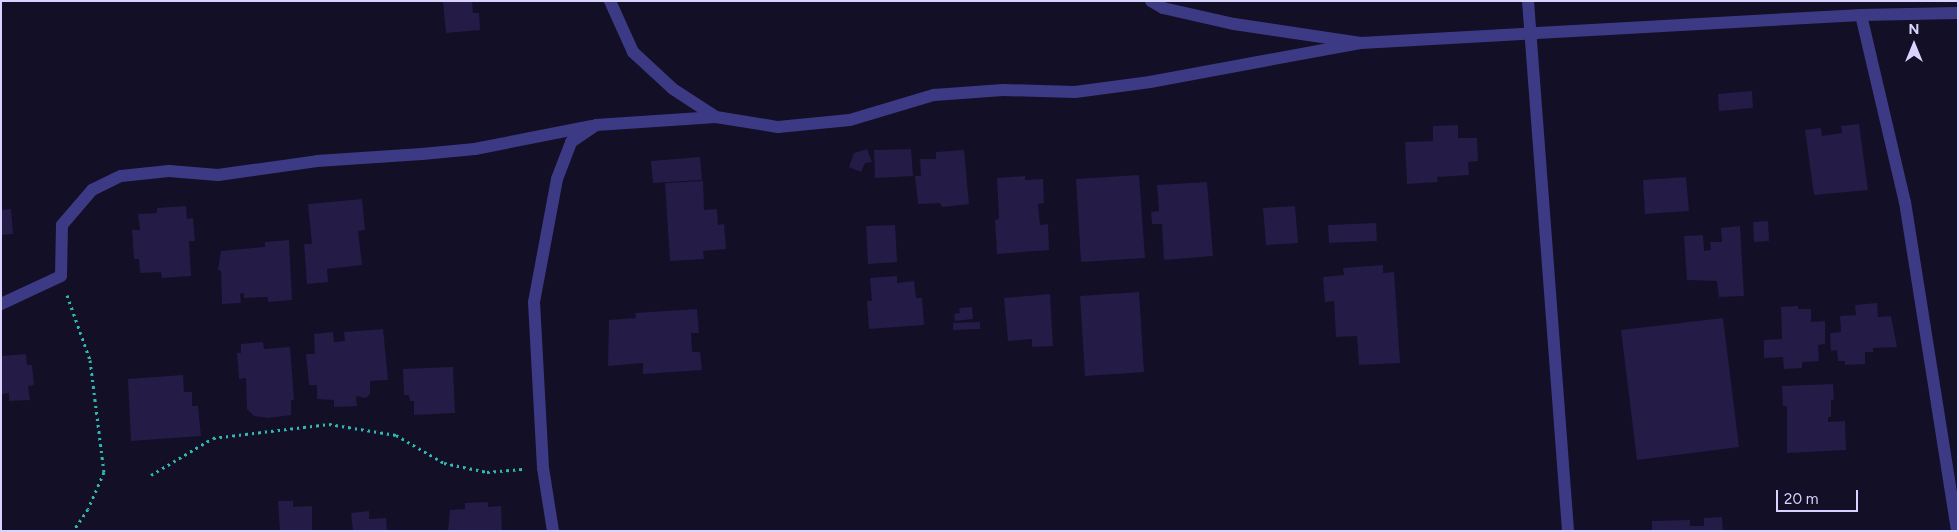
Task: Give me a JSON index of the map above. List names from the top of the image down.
{
  "scale_bar": "20 m",
  "north": "top"
}
